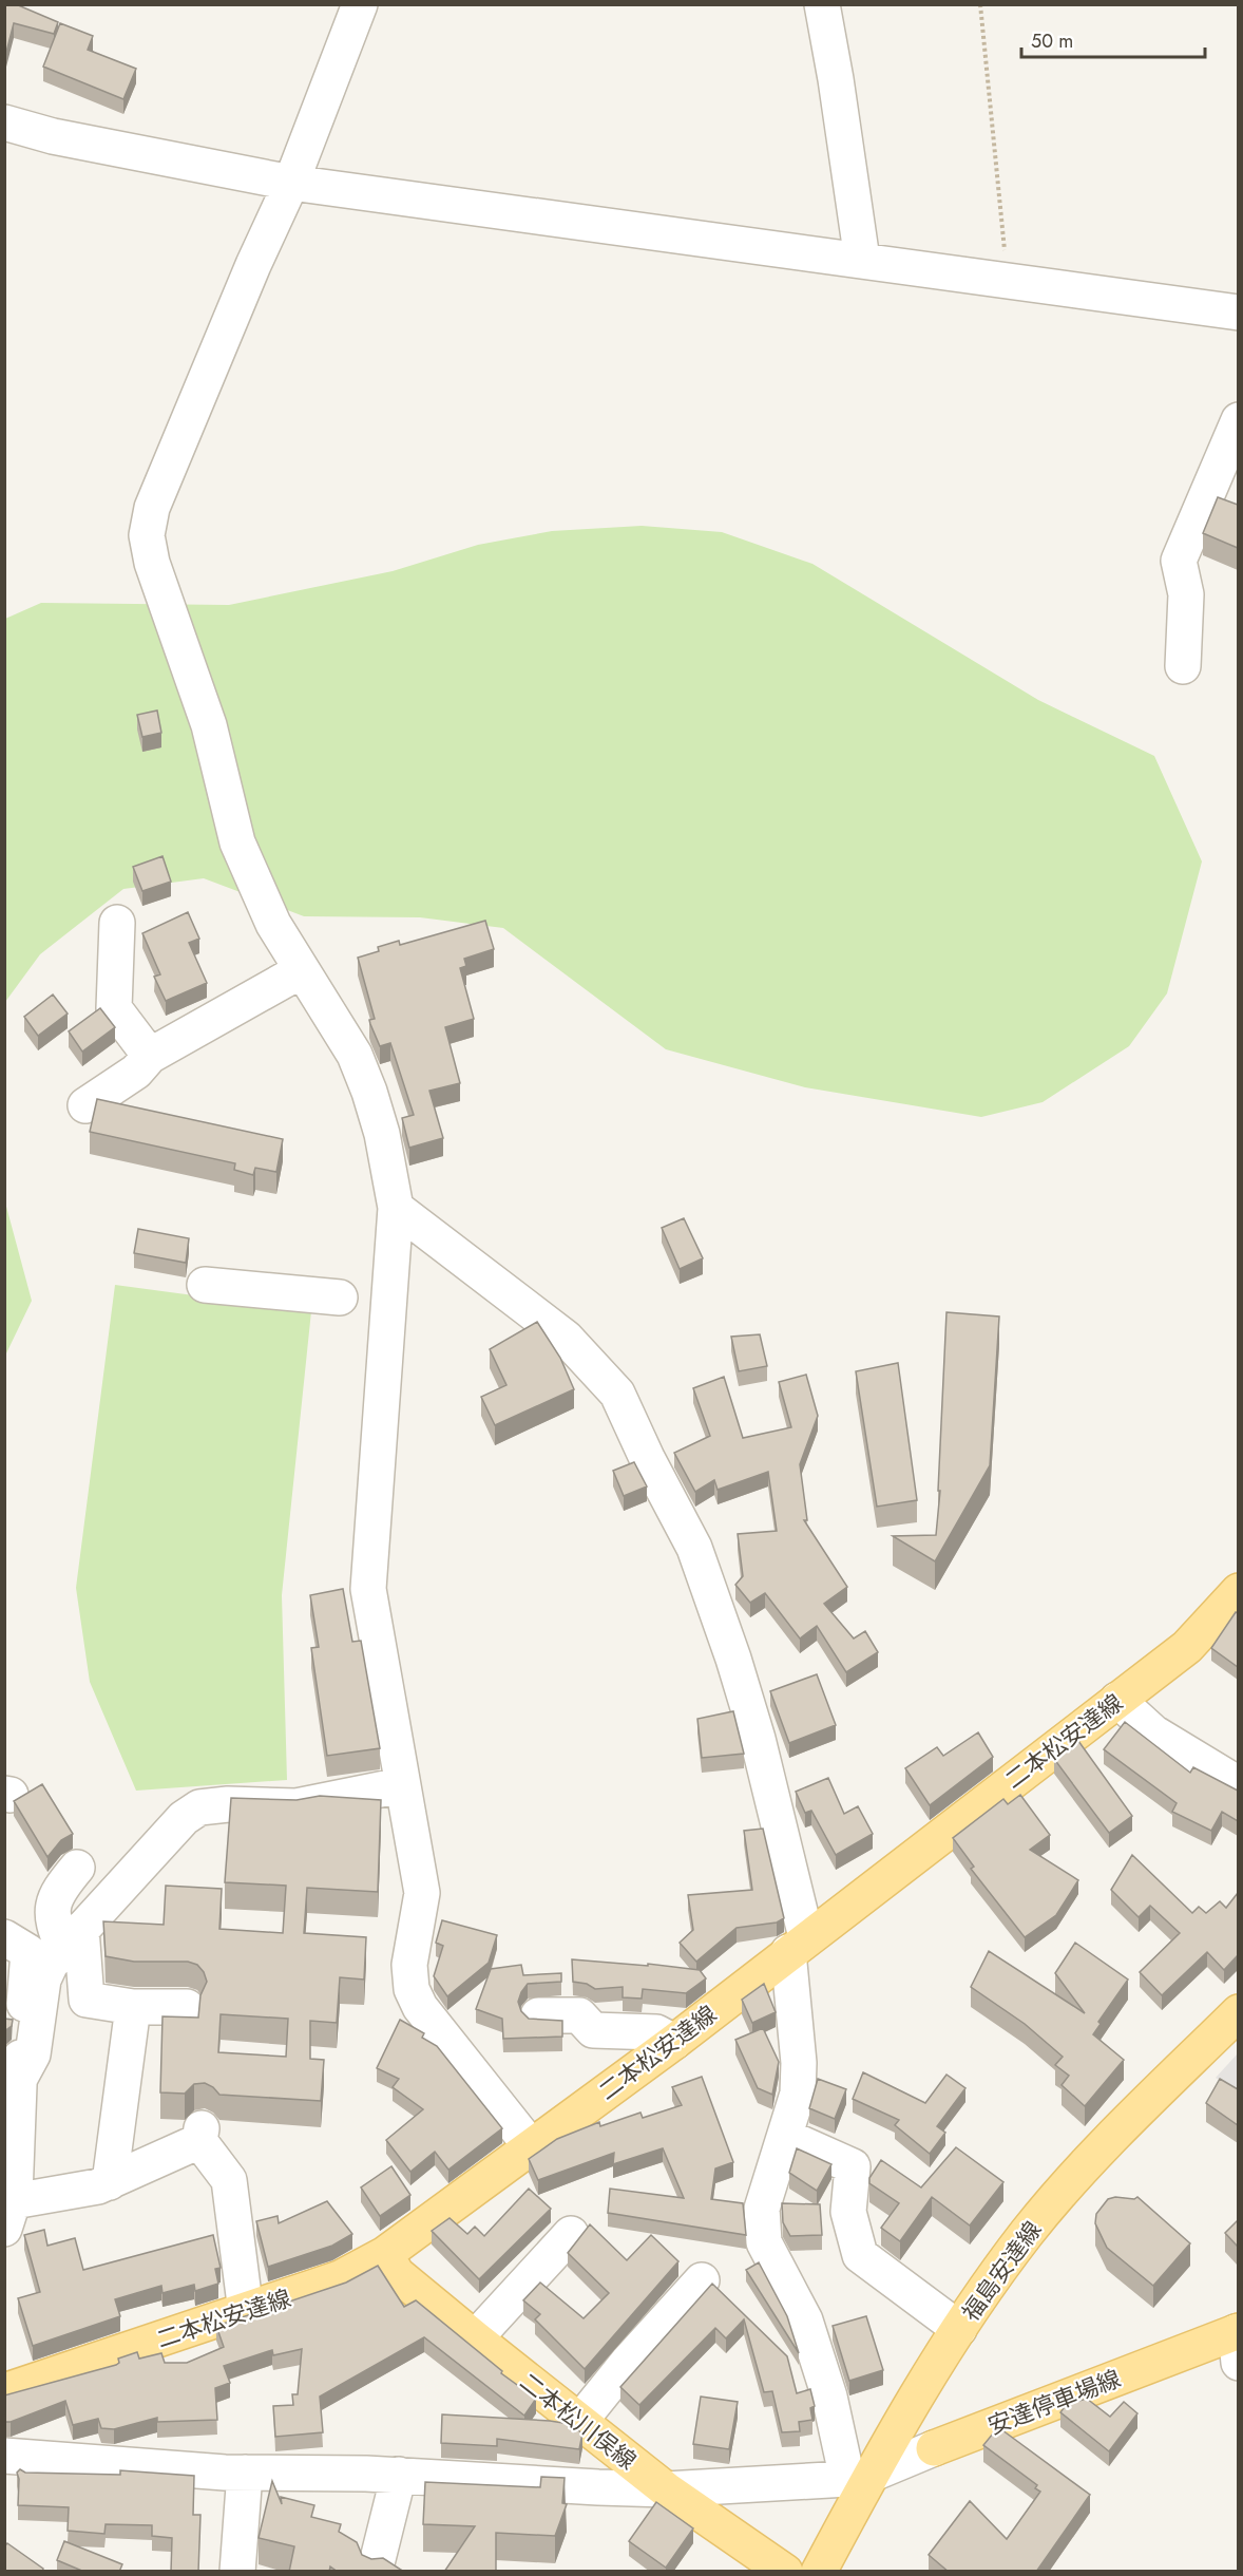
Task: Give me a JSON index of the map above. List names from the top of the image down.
{
  "streets": {
    "main road": [
      "二本松安達線",
      "福島安達線",
      "安達停車場線",
      "二本松川俣線"
    ]
  },
  "crossings": [
    ["二本松安達線", "二本松川俣線"],
    ["福島安達線", "安達停車場線"],
    ["安達停車場線", "二本松川俣線"]
  ],
  "scale_bar": "50 m"
}
